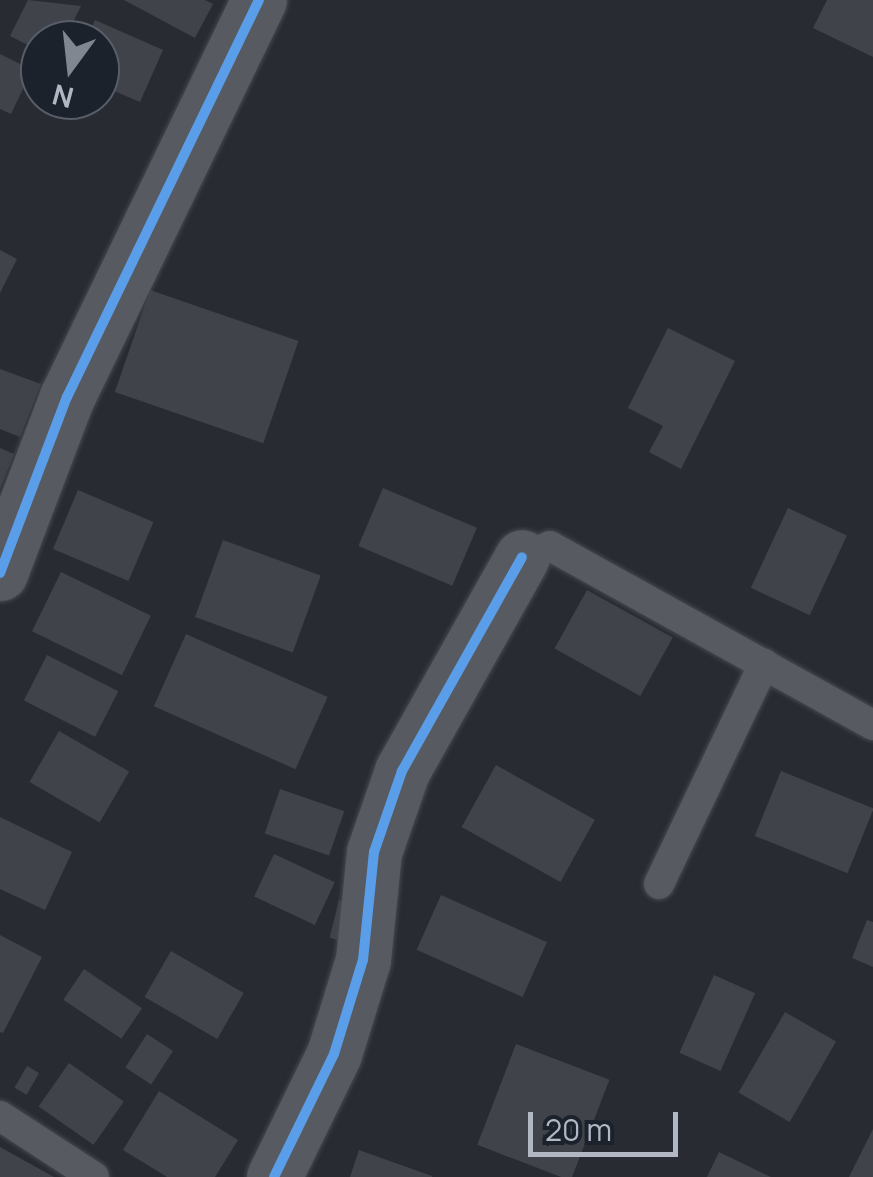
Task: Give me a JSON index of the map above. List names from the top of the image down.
{
  "scale_bar": "20 m",
  "north": "bottom"
}
